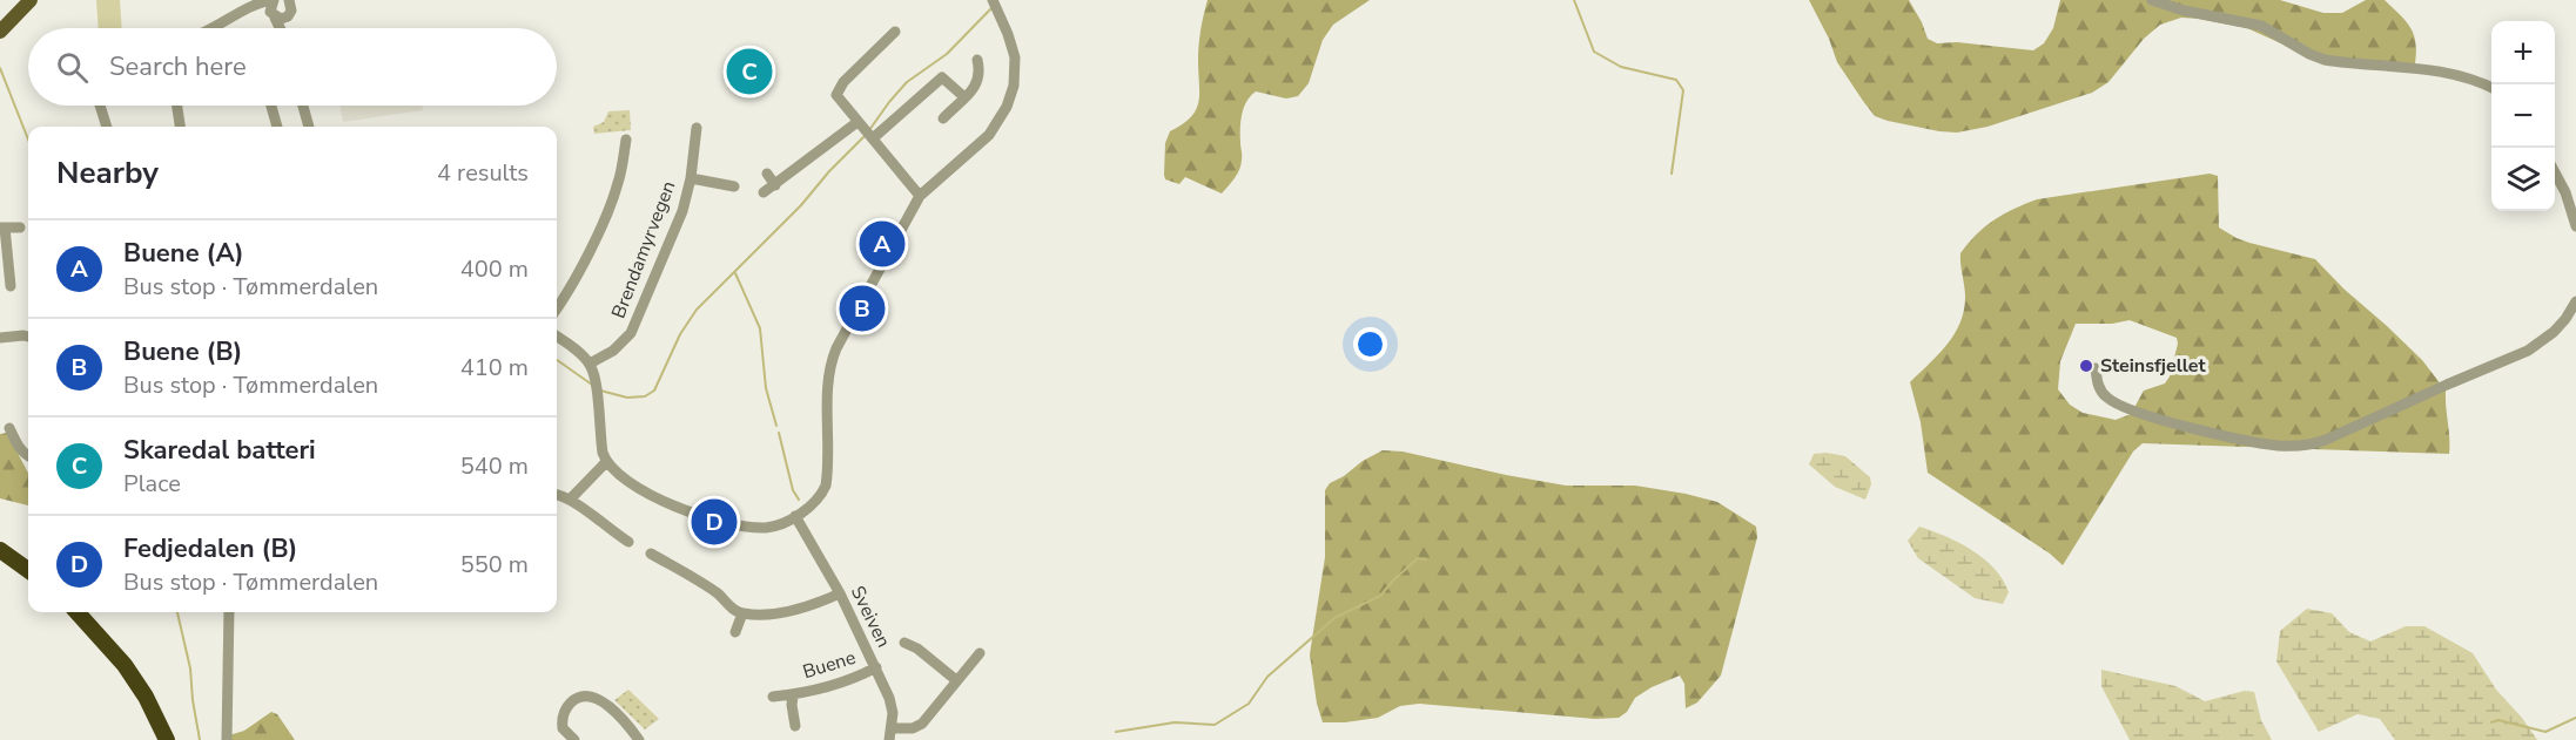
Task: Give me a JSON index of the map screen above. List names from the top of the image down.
{
  "streets": {
    "street": ["Brendamyrvegen", "Sveiven", "Buene"]
  },
  "crossings": [
    ["Sveiven", "Buene"]
  ],
  "places": ["Steinsfjellet"],
  "page": {
    "map_buttons": ["+", "−"],
    "search": "Search here",
    "pins": [
      "C",
      "A",
      "B",
      "D"
    ],
    "heading": ["Nearby", "4 results"],
    "list": [
      {
        "mark": "A",
        "name": "Buene (A)",
        "note": "Bus stop · Tømmerdalen",
        "value": "400 m"
      },
      {
        "mark": "B",
        "name": "Buene (B)",
        "note": "Bus stop · Tømmerdalen",
        "value": "410 m"
      },
      {
        "mark": "C",
        "name": "Skaredal batteri",
        "note": "Place",
        "value": "540 m"
      },
      {
        "mark": "D",
        "name": "Fedjedalen (B)",
        "note": "Bus stop · Tømmerdalen",
        "value": "550 m"
      }
    ]
  }
}
